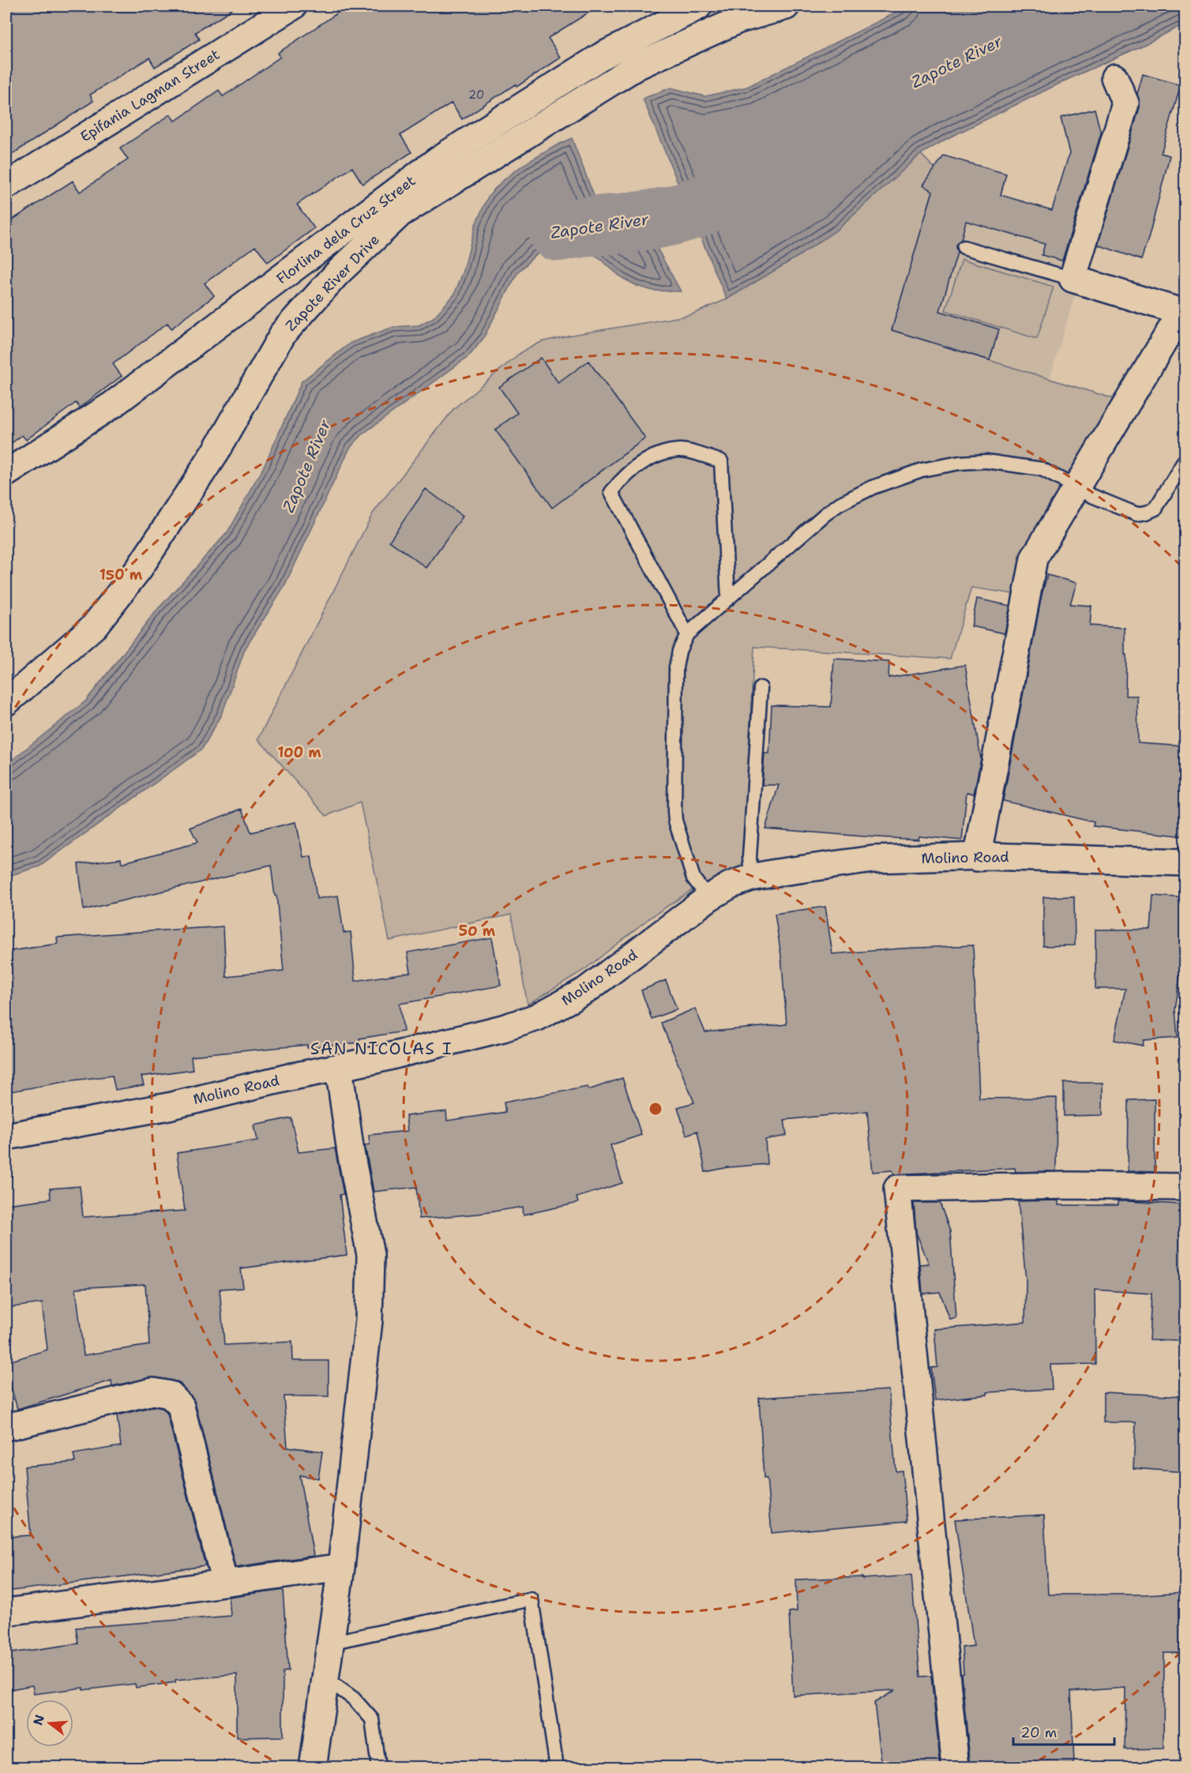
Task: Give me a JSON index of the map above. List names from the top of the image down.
{
  "streets": {
    "street": [
      "Epifania Lagman Street",
      "Florlina dela Cruz Street",
      "Zapote River Drive",
      "Molino Road"
    ]
  },
  "districts": ["SAN NICOLAS I"],
  "water": ["Zapote River"],
  "house_numbers": ["20"],
  "scale_bar": "20 m",
  "north": "left",
  "rings": ["150 m", "100 m", "50 m"]
}
